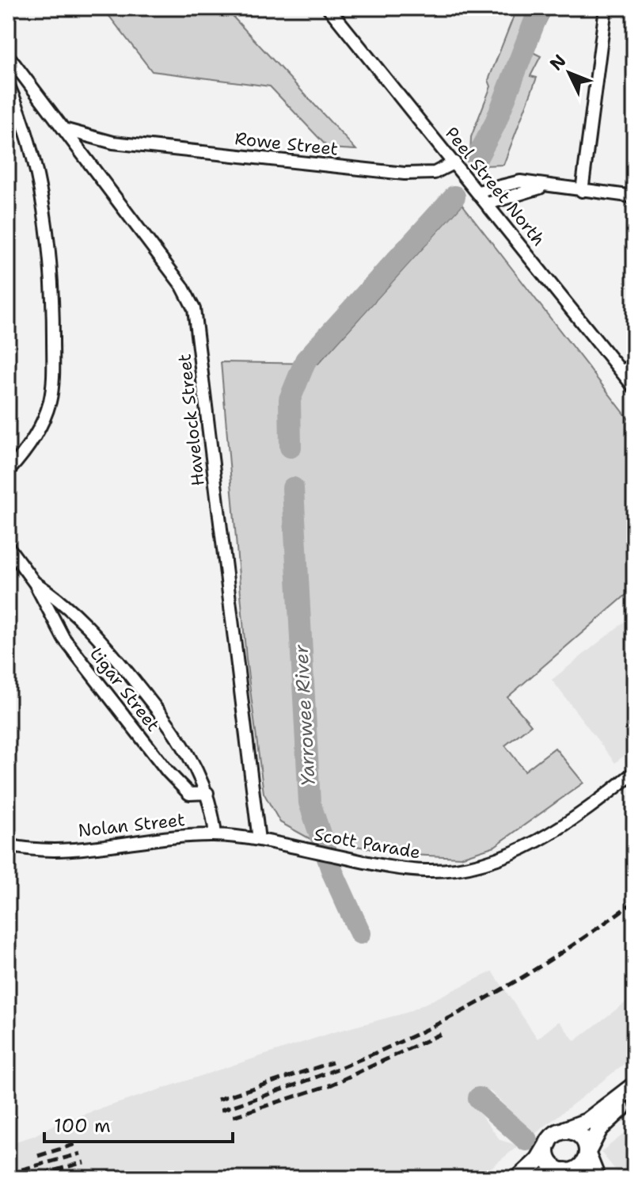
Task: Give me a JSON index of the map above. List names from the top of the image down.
{
  "streets": {
    "street": [
      "Rowe Street",
      "Peel Street North",
      "Havelock Street",
      "Ligar Street",
      "Nolan Street",
      "Scott Parade"
    ]
  },
  "crossings": [
    ["Rowe Street", "Peel Street North"],
    ["Rowe Street", "Havelock Street"],
    ["Havelock Street", "Nolan Street"],
    ["Havelock Street", "Scott Parade"],
    ["Ligar Street", "Nolan Street"],
    ["Nolan Street", "Scott Parade"]
  ],
  "water": ["Yarrowee River"],
  "scale_bar": "100 m",
  "north": "top left"
}
